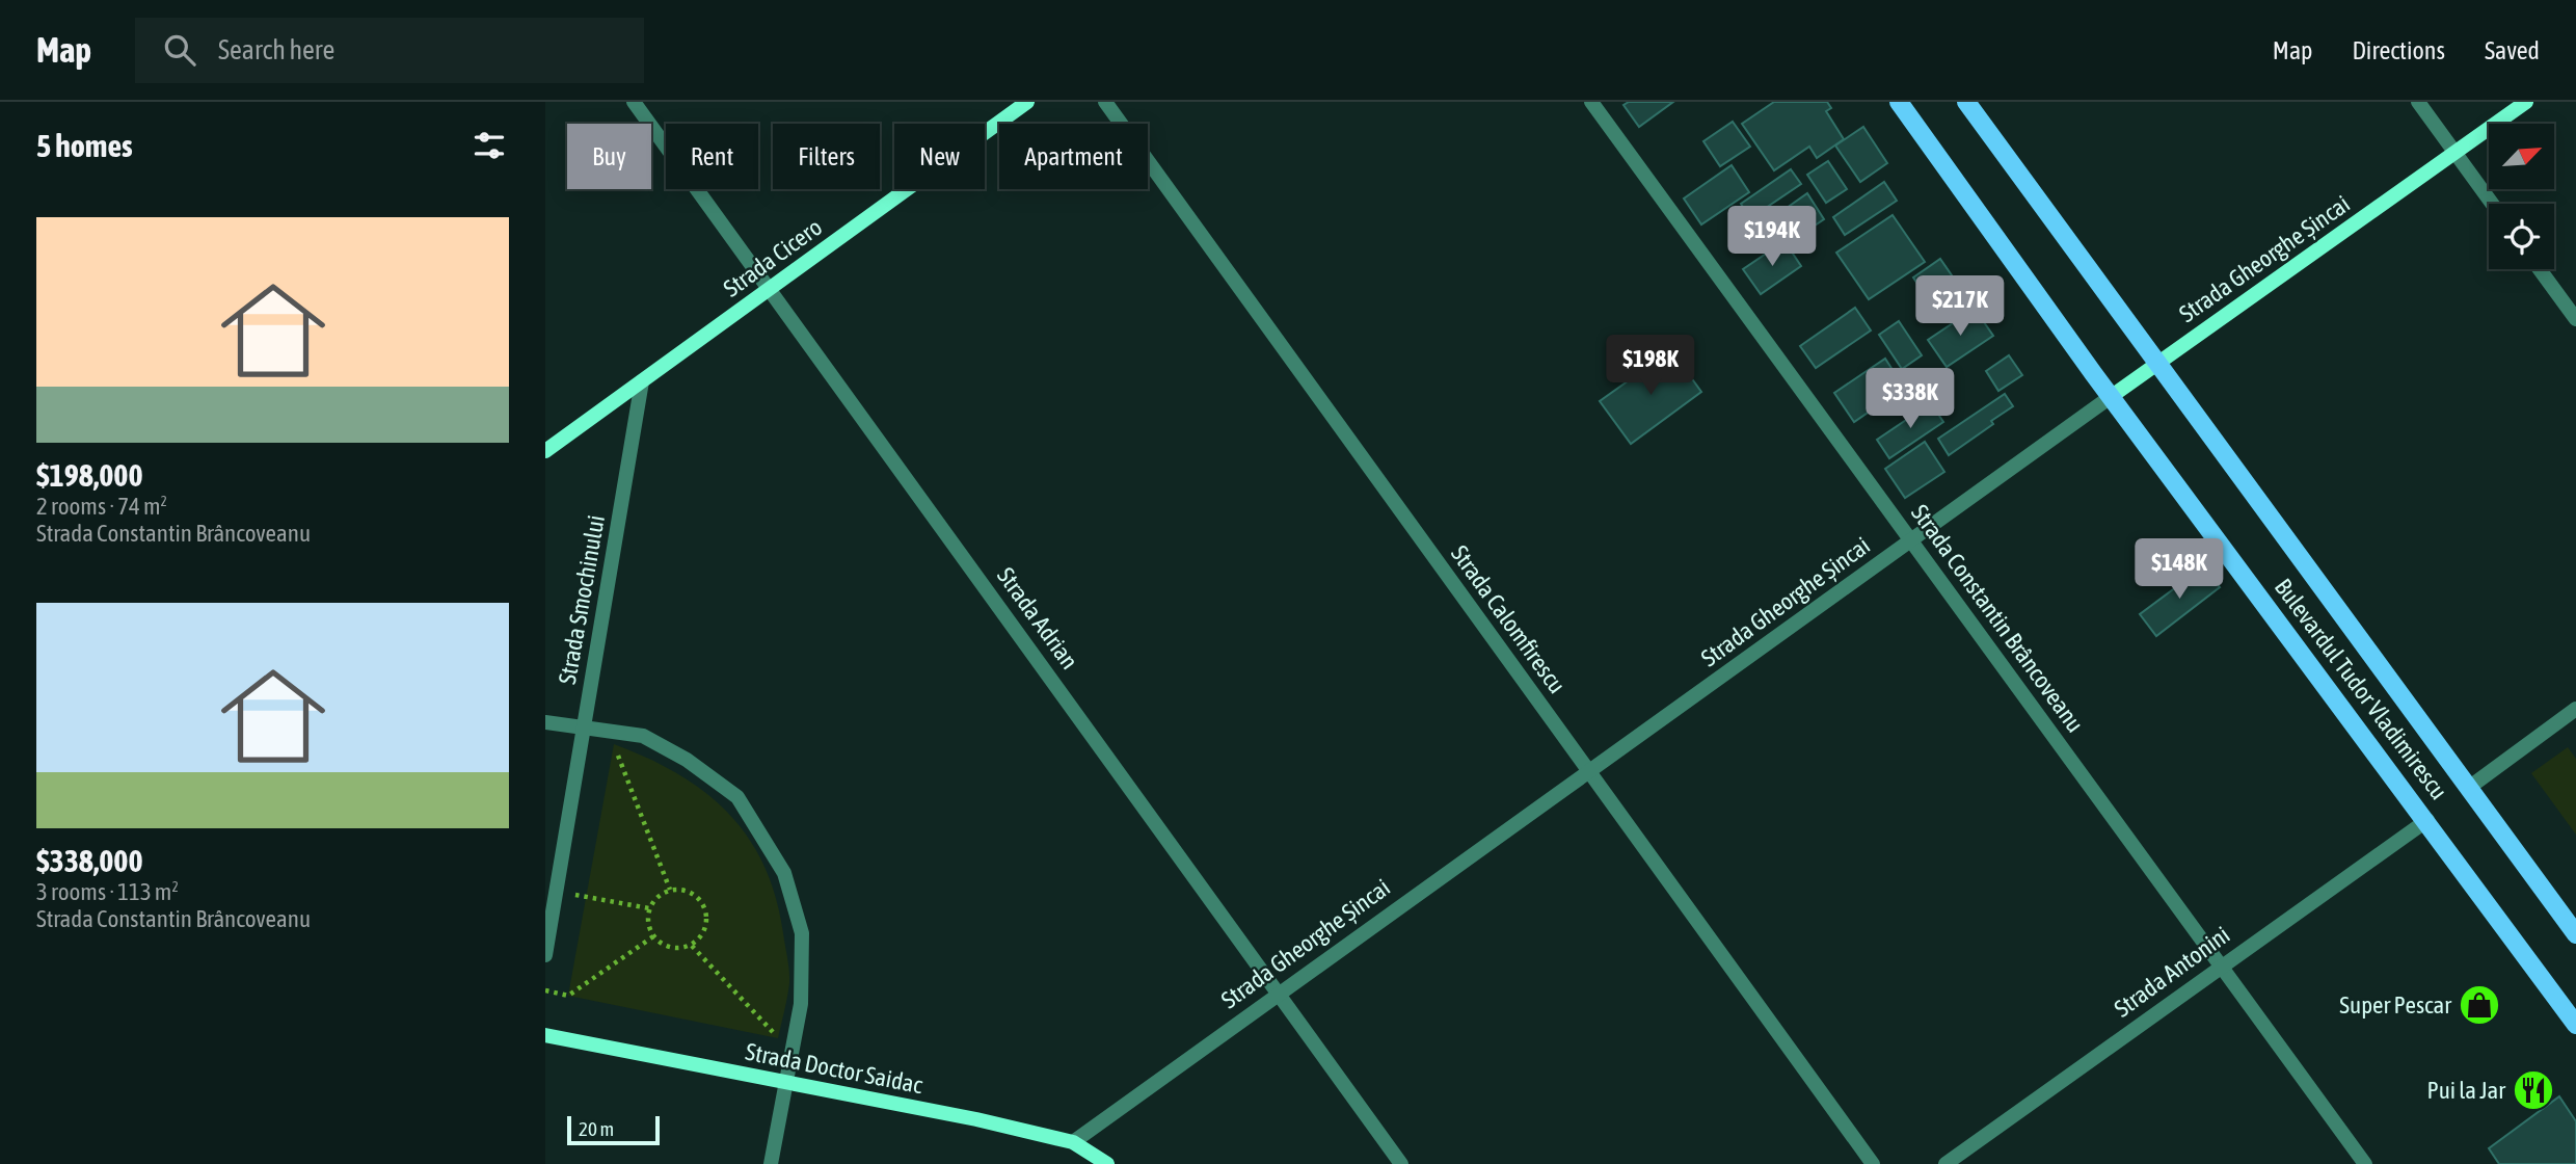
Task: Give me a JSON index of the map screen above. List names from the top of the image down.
{
  "streets": {
    "main road": ["Bulevardul Tudor Vladimirescu"],
    "street": [
      "Strada Cicero",
      "Strada Gheorghe Șincai",
      "Strada Smochinului",
      "Strada Adrian",
      "Strada Constantin Brâncoveanu",
      "Strada Calomfirescu",
      "Strada Antonini",
      "Strada Doctor Saidac"
    ]
  },
  "crossings": [
    ["Strada Cicero", "Strada Smochinului"],
    ["Strada Cicero", "Strada Adrian"],
    ["Strada Gheorghe Șincai", "Strada Adrian"],
    ["Strada Gheorghe Șincai", "Strada Constantin Brâncoveanu"],
    ["Strada Gheorghe Șincai", "Strada Calomfirescu"],
    ["Strada Gheorghe Șincai", "Bulevardul Tudor Vladimirescu"],
    ["Strada Gheorghe Șincai", "Strada Doctor Saidac"],
    ["Strada Constantin Brâncoveanu", "Strada Antonini"],
    ["Bulevardul Tudor Vladimirescu", "Strada Antonini"]
  ],
  "places": {
    "shop": ["Super Pescar"],
    "restaurant": ["Pui la Jar"]
  },
  "scale_bar": "20 m",
  "north": "top right",
  "page": {
    "header": "Map",
    "search": "Search here",
    "nav": ["Map", "Directions", "Saved"],
    "heading": "5 homes",
    "chip": [
      "Buy",
      "Rent",
      "Filters",
      "New",
      "Apartment"
    ],
    "list": [
      {
        "name": "$198,000",
        "note": "2 rooms · 74 m² · Strada Constantin Brâncoveanu"
      },
      {
        "name": "$338,000",
        "note": "3 rooms · 113 m² · Strada Constantin Brâncoveanu"
      }
    ],
    "price": [
      "$194K",
      "$217K",
      "$198K",
      "$338K",
      "$148K"
    ],
    "scale": "20 m"
  }
}
